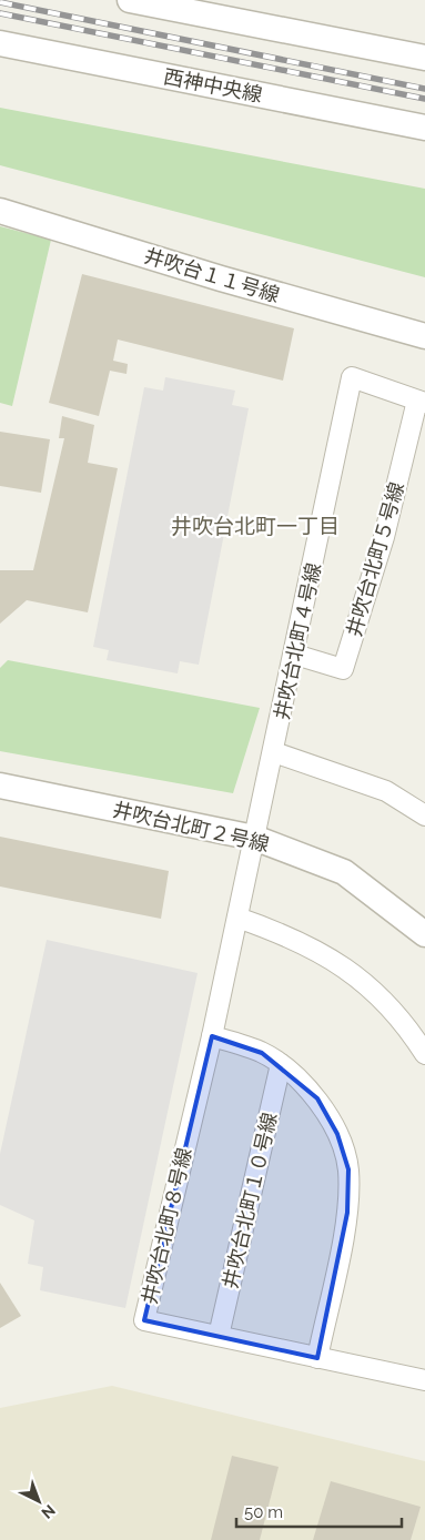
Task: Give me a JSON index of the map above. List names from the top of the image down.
{
  "streets": {
    "street": [
      "西神中央線",
      "井吹台１１号線",
      "井吹台北町５号線",
      "井吹台北町４号線",
      "井吹台北町２号線",
      "井吹台北町１０号線",
      "井吹台北町８号線"
    ]
  },
  "crossings": [
    ["井吹台北町５号線", "井吹台北町４号線"],
    ["井吹台北町４号線", "井吹台北町２号線"],
    ["井吹台北町４号線", "井吹台北町８号線"],
    ["井吹台北町２号線", "井吹台北町８号線"],
    ["井吹台北町１０号線", "井吹台北町８号線"]
  ],
  "districts": ["井吹台北町一丁目"],
  "scale_bar": "50 m",
  "north": "bottom right"
}
